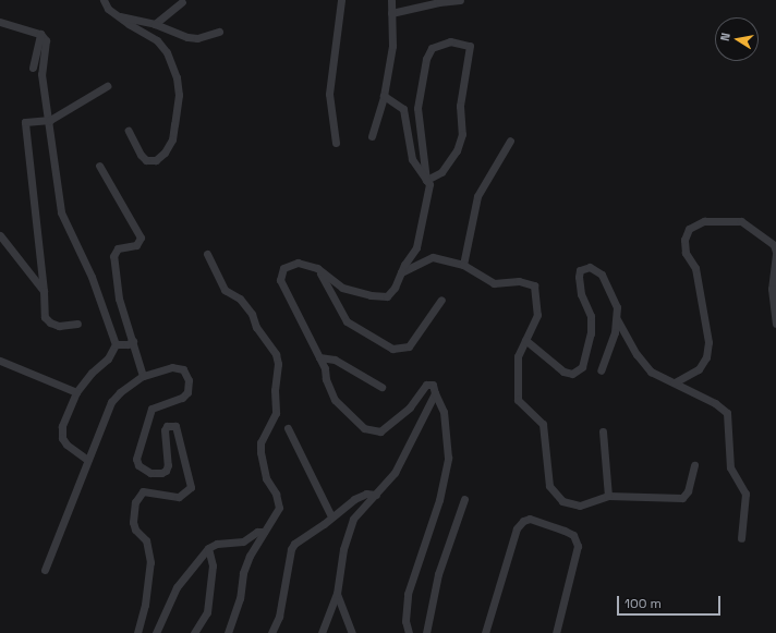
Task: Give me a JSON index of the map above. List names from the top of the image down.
{
  "scale_bar": "100 m",
  "north": "left"
}
